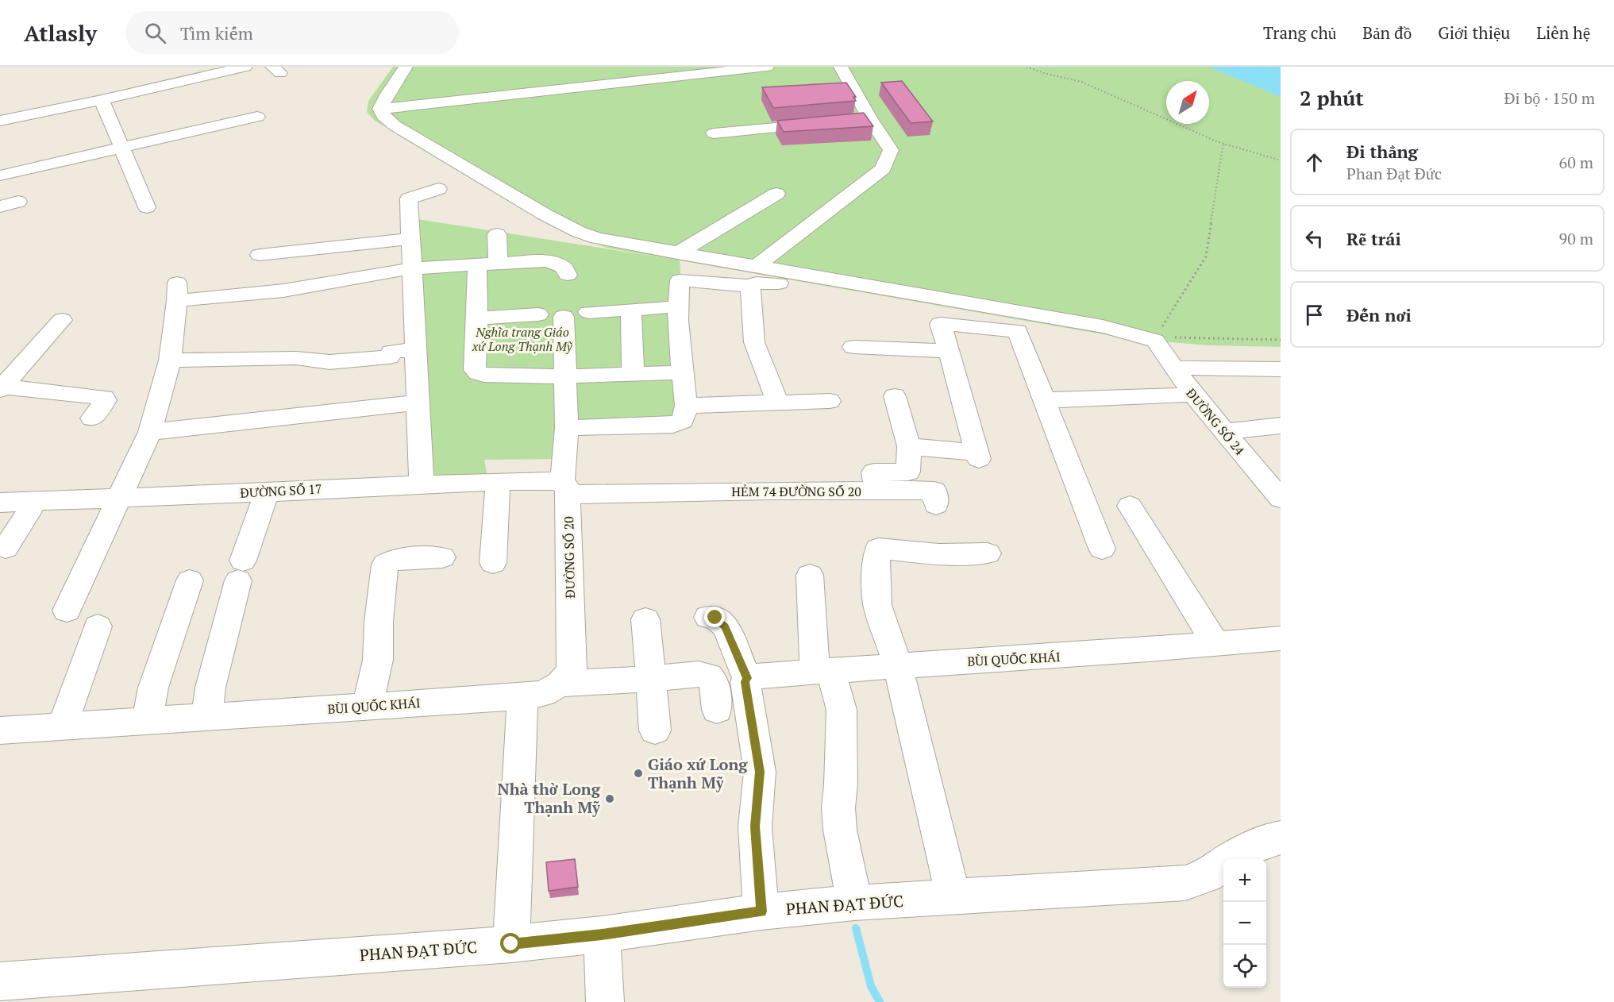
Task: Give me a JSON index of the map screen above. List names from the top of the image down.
{
  "streets": {
    "street": [
      "ĐƯỜNG SỐ 24",
      "ĐƯỜNG SỐ 17",
      "HẺM 74 ĐƯỜNG SỐ 20",
      "ĐƯỜNG SỐ 20",
      "BÙI QUỐC KHÁI",
      "PHAN ĐẠT ĐỨC"
    ]
  },
  "crossings": [
    ["ĐƯỜNG SỐ 17", "HẺM 74 ĐƯỜNG SỐ 20"],
    ["ĐƯỜNG SỐ 17", "ĐƯỜNG SỐ 20"],
    ["HẺM 74 ĐƯỜNG SỐ 20", "ĐƯỜNG SỐ 20"],
    ["ĐƯỜNG SỐ 20", "BÙI QUỐC KHÁI"]
  ],
  "parks": ["Nghĩa trang Giáo xứ Long Thạnh Mỹ"],
  "places": ["Giáo xứ Long Thạnh Mỹ", "Nhà thờ Long Thạnh Mỹ"],
  "north": "top right",
  "page": {
    "header": "Atlasly",
    "search": "Tìm kiếm",
    "nav": [
      "Trang chủ",
      "Bản đồ",
      "Giới thiệu",
      "Liên hệ"
    ],
    "heading": ["2 phút", "Đi bộ · 150 m"],
    "list": [
      ["Đi thẳng", "Phan Đạt Đức", "60 m"],
      ["Rẽ trái", "90 m"],
      "Đến nơi"
    ],
    "map_buttons": ["+", "−"]
  }
}
